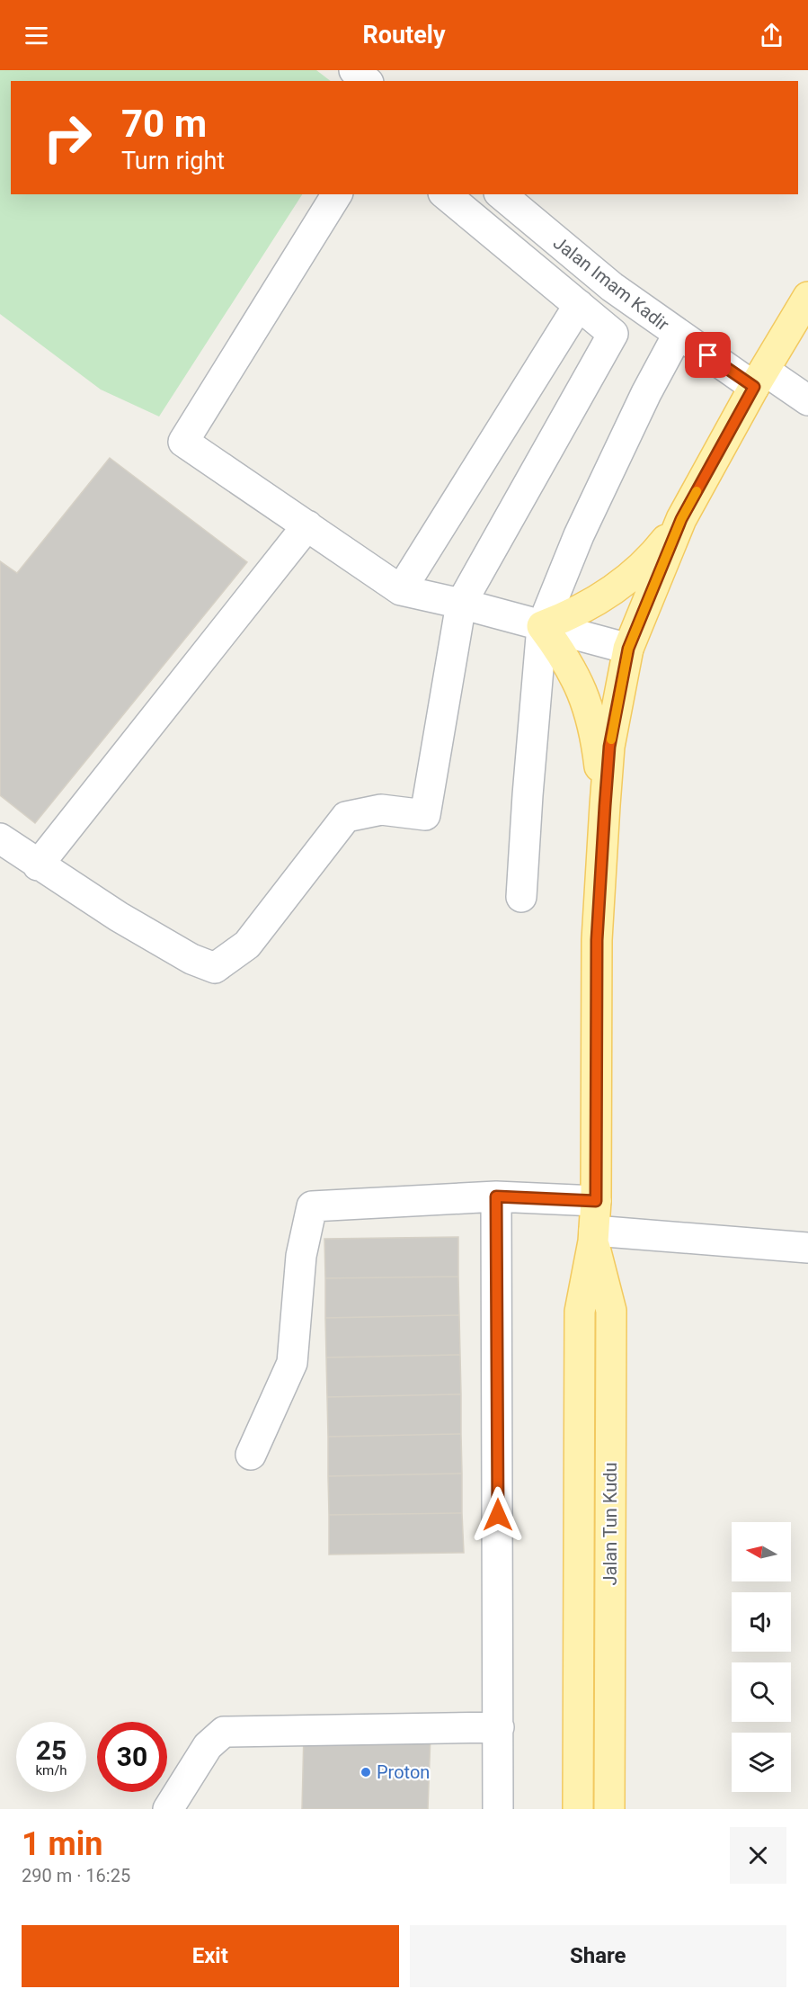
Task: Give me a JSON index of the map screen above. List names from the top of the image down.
{
  "streets": {
    "main road": ["Jalan Tun Kudu"],
    "street": ["Jalan Imam Kadir"]
  },
  "crossings": [
    ["Jalan Imam Kadir", "Jalan Tun Kudu"]
  ],
  "places": ["Proton"],
  "north": "left",
  "page": {
    "header": "Routely",
    "turn": ["70 m", "Turn right"],
    "speed": "25 km/h",
    "limit": "30",
    "heading": ["1 min", "290 m · 16:25"],
    "buttons": ["Exit", "Share"]
  }
}
